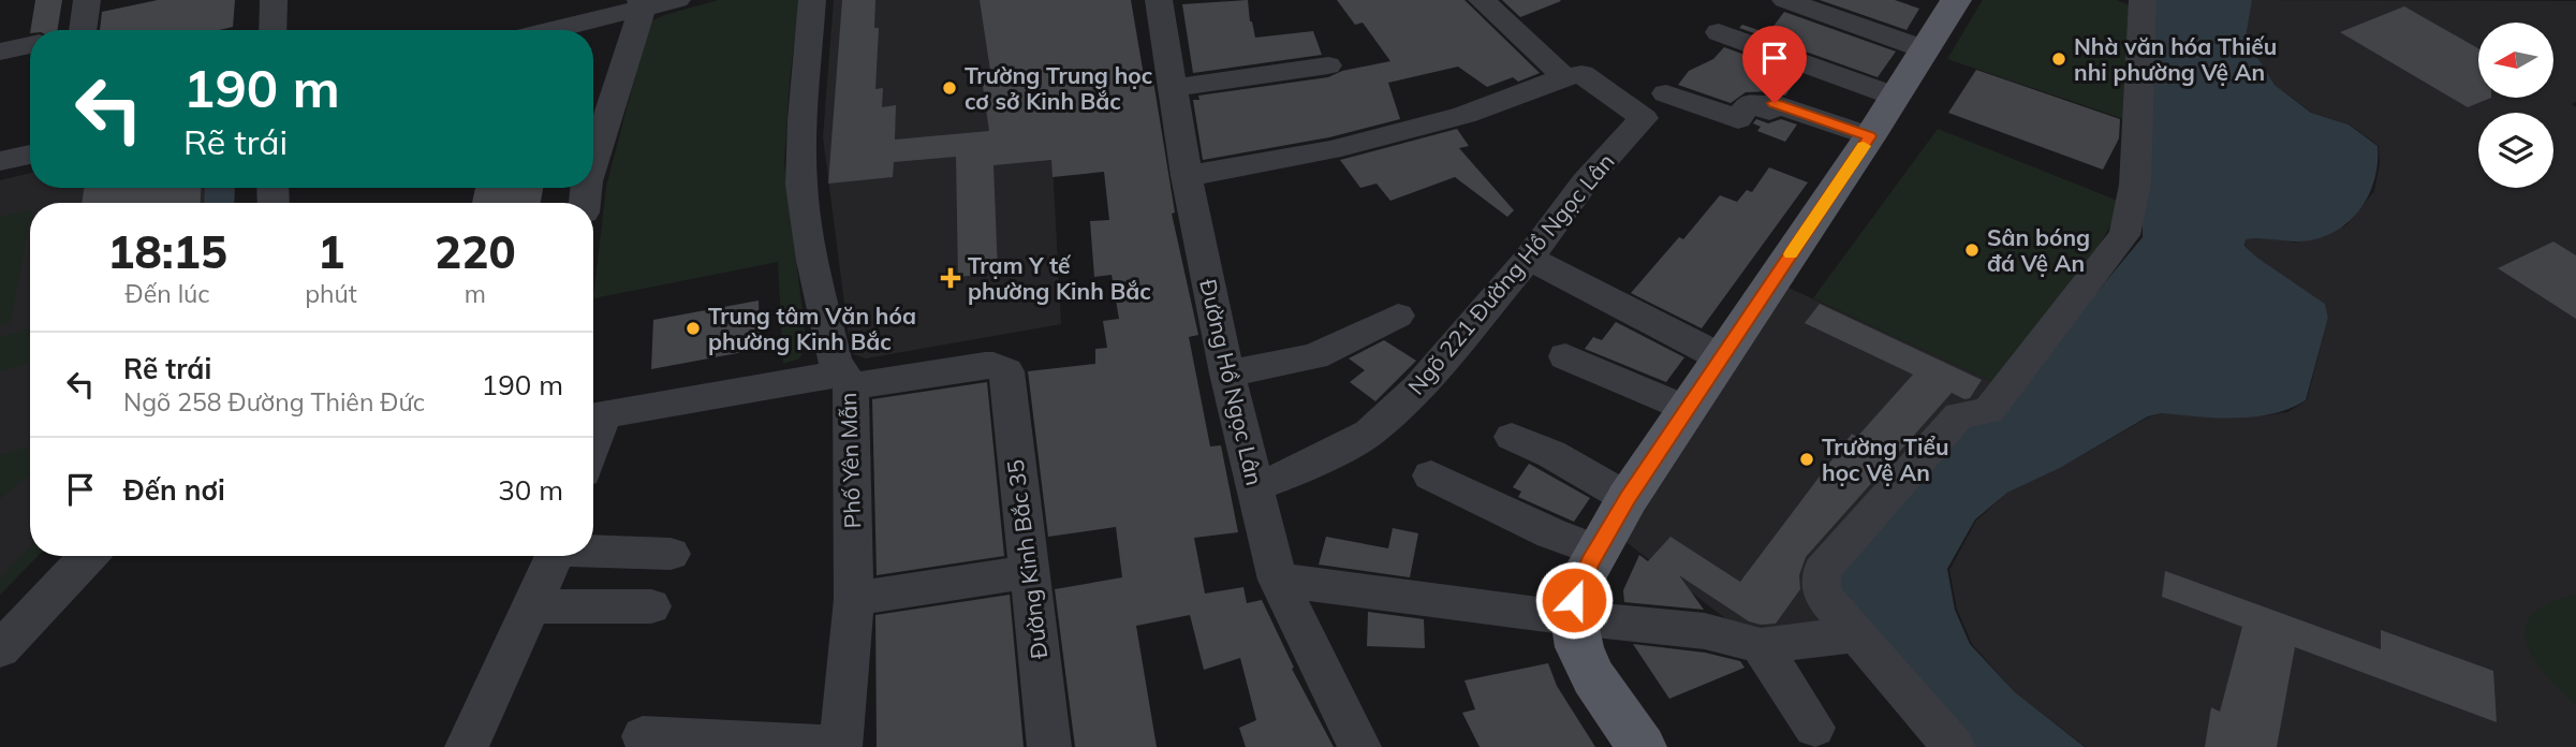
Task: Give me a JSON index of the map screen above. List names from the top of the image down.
{
  "streets": {
    "street": [
      "Ngõ 221 Đường Hồ Ngọc Lân",
      "Đường Hồ Ngọc Lân",
      "Phố Yên Mẫn",
      "Đường Kinh Bắc 35"
    ]
  },
  "crossings": [
    ["Ngõ 221 Đường Hồ Ngọc Lân", "Đường Hồ Ngọc Lân"],
    ["Phố Yên Mẫn", "Đường Kinh Bắc 35"]
  ],
  "places": {
    "other": [
      "Nhà văn hóa Thiếu nhi phường Vệ An",
      "Trường Trung học cơ sở Kinh Bắc",
      "Sân bóng đá Vệ An",
      "Trung tâm Văn hóa phường Kinh Bắc",
      "Trường Tiểu học Vệ An"
    ],
    "health": ["Trạm Y tế phường Kinh Bắc"]
  },
  "north": "left",
  "page": {
    "turn": ["190 m", "Rẽ trái"],
    "eta": [
      "18:15",
      "Đến lúc",
      "1",
      "phút",
      "220",
      "m"
    ],
    "list": [
      {
        "name": "Rẽ trái",
        "note": "Ngõ 258 Đường Thiên Đức",
        "value": "190 m"
      },
      {
        "name": "Đến nơi",
        "value": "30 m"
      }
    ]
  }
}
